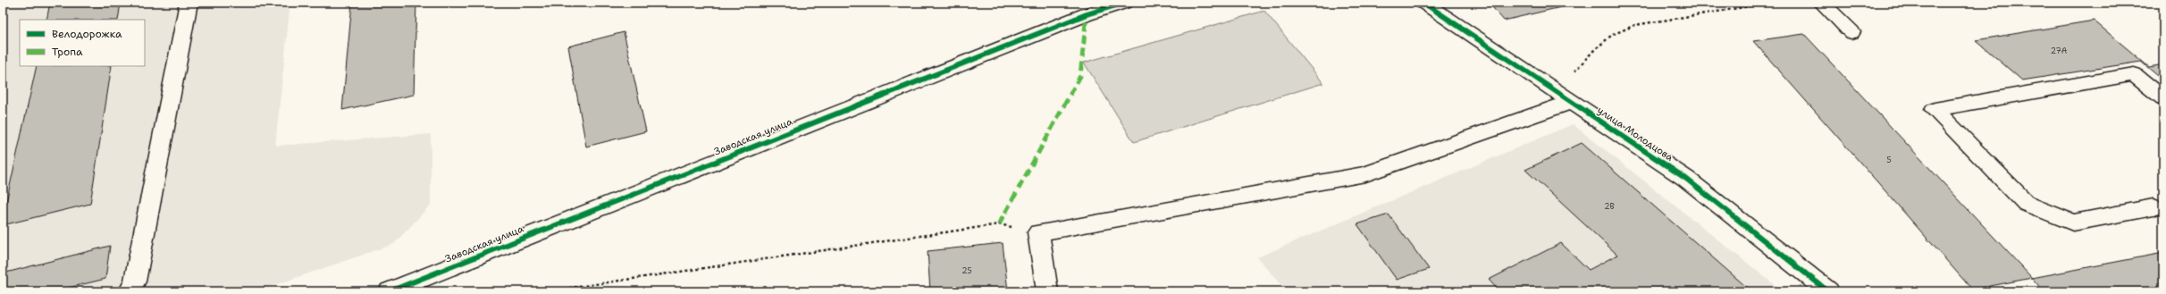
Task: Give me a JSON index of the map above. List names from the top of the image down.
{
  "streets": {
    "street": ["улица Молодцова", "Заводская улица"]
  },
  "house_numbers": [
    "27А",
    "5",
    "2В",
    "25"
  ],
  "legend": ["Велодорожка", "Тропа"]
}
